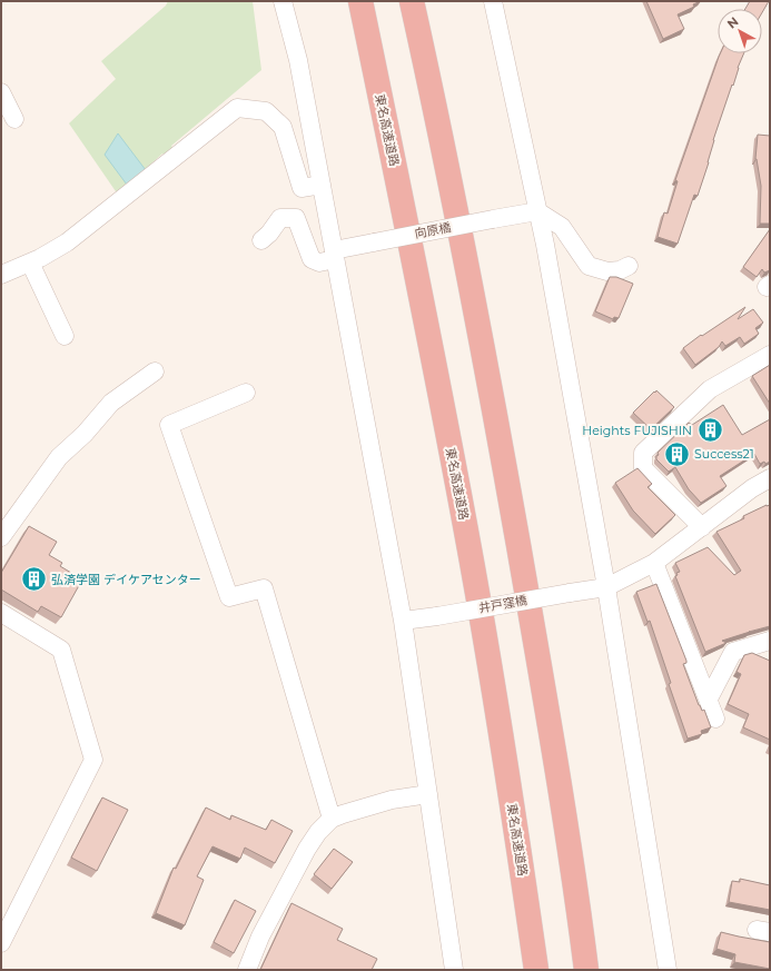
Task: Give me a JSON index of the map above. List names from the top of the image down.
{
  "streets": {
    "highway": ["東名高速道路"],
    "street": ["向原橋", "井戸窪橋"]
  },
  "places": {
    "building": ["Heights FUJISHIN", "Success21", "弘済学園 デイケアセンター"]
  },
  "north": "top left"
}
